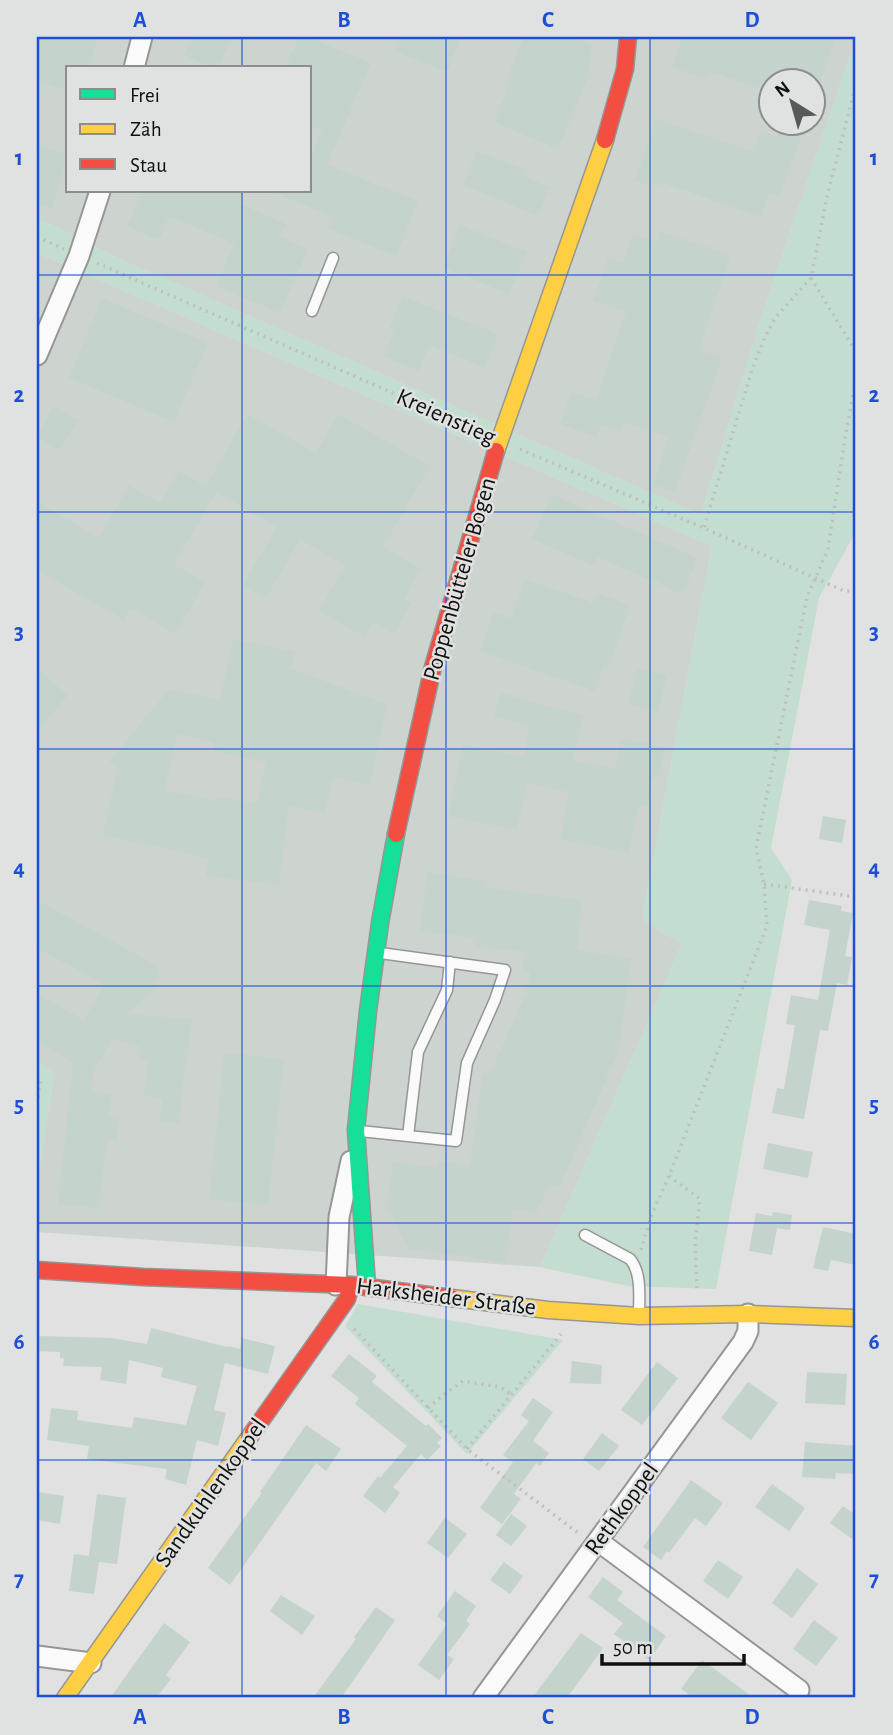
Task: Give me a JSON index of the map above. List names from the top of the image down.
{
  "streets": {
    "street": [
      "Poppenbütteler Bogen",
      "Harksheider Straße",
      "Sandkuhlenkoppel",
      "Rethkoppel"
    ],
    "path": ["Kreienstieg"]
  },
  "crossings": [
    ["Kreienstieg", "Poppenbütteler Bogen"],
    ["Poppenbütteler Bogen", "Harksheider Straße"],
    ["Poppenbütteler Bogen", "Sandkuhlenkoppel"],
    ["Harksheider Straße", "Sandkuhlenkoppel"],
    ["Harksheider Straße", "Rethkoppel"]
  ],
  "legend": ["Frei", "Zäh", "Stau"],
  "scale_bar": "50 m",
  "north": "top left",
  "grid": {
    "columns": [
      "A",
      "B",
      "C",
      "D"
    ],
    "rows": [
      "1",
      "2",
      "3",
      "4",
      "5",
      "6",
      "7"
    ]
  }
}
